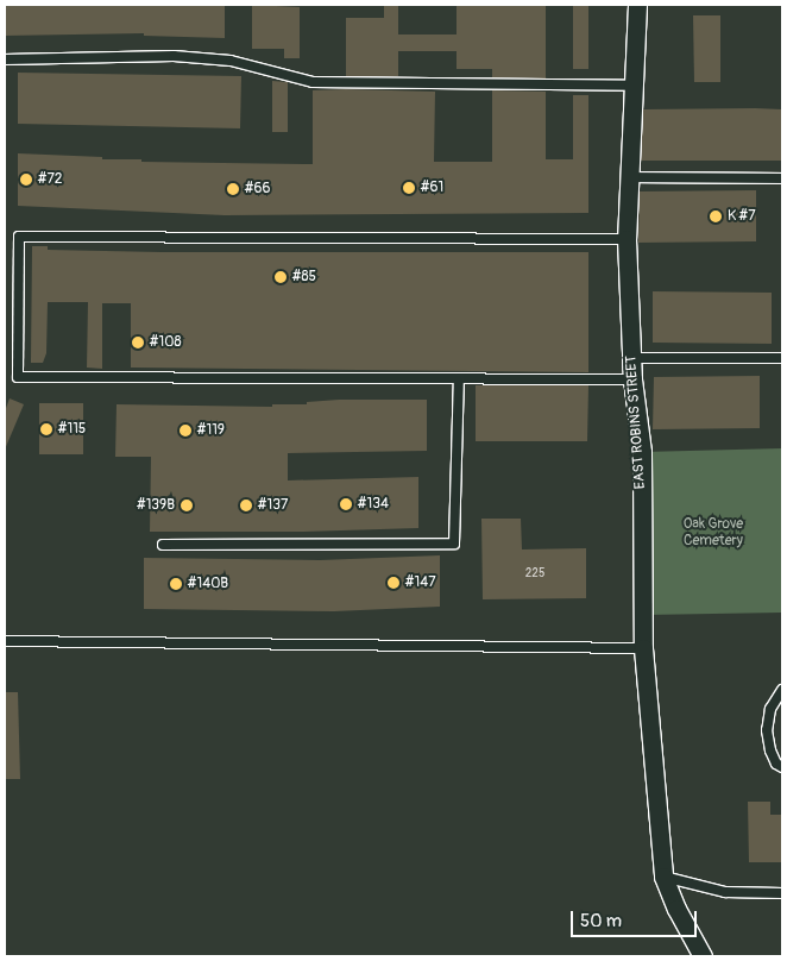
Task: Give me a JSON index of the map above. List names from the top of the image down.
{
  "streets": {
    "street": ["EAST ROBINS STREET"]
  },
  "parks": ["Oak Grove Cemetery"],
  "places": [
    "#72",
    "#61",
    "#66",
    "K #7",
    "#85",
    "#108",
    "#115",
    "#119",
    "#134",
    "#139B",
    "#137",
    "#147",
    "#140B"
  ],
  "house_numbers": ["225"],
  "scale_bar": "50 m"
}
